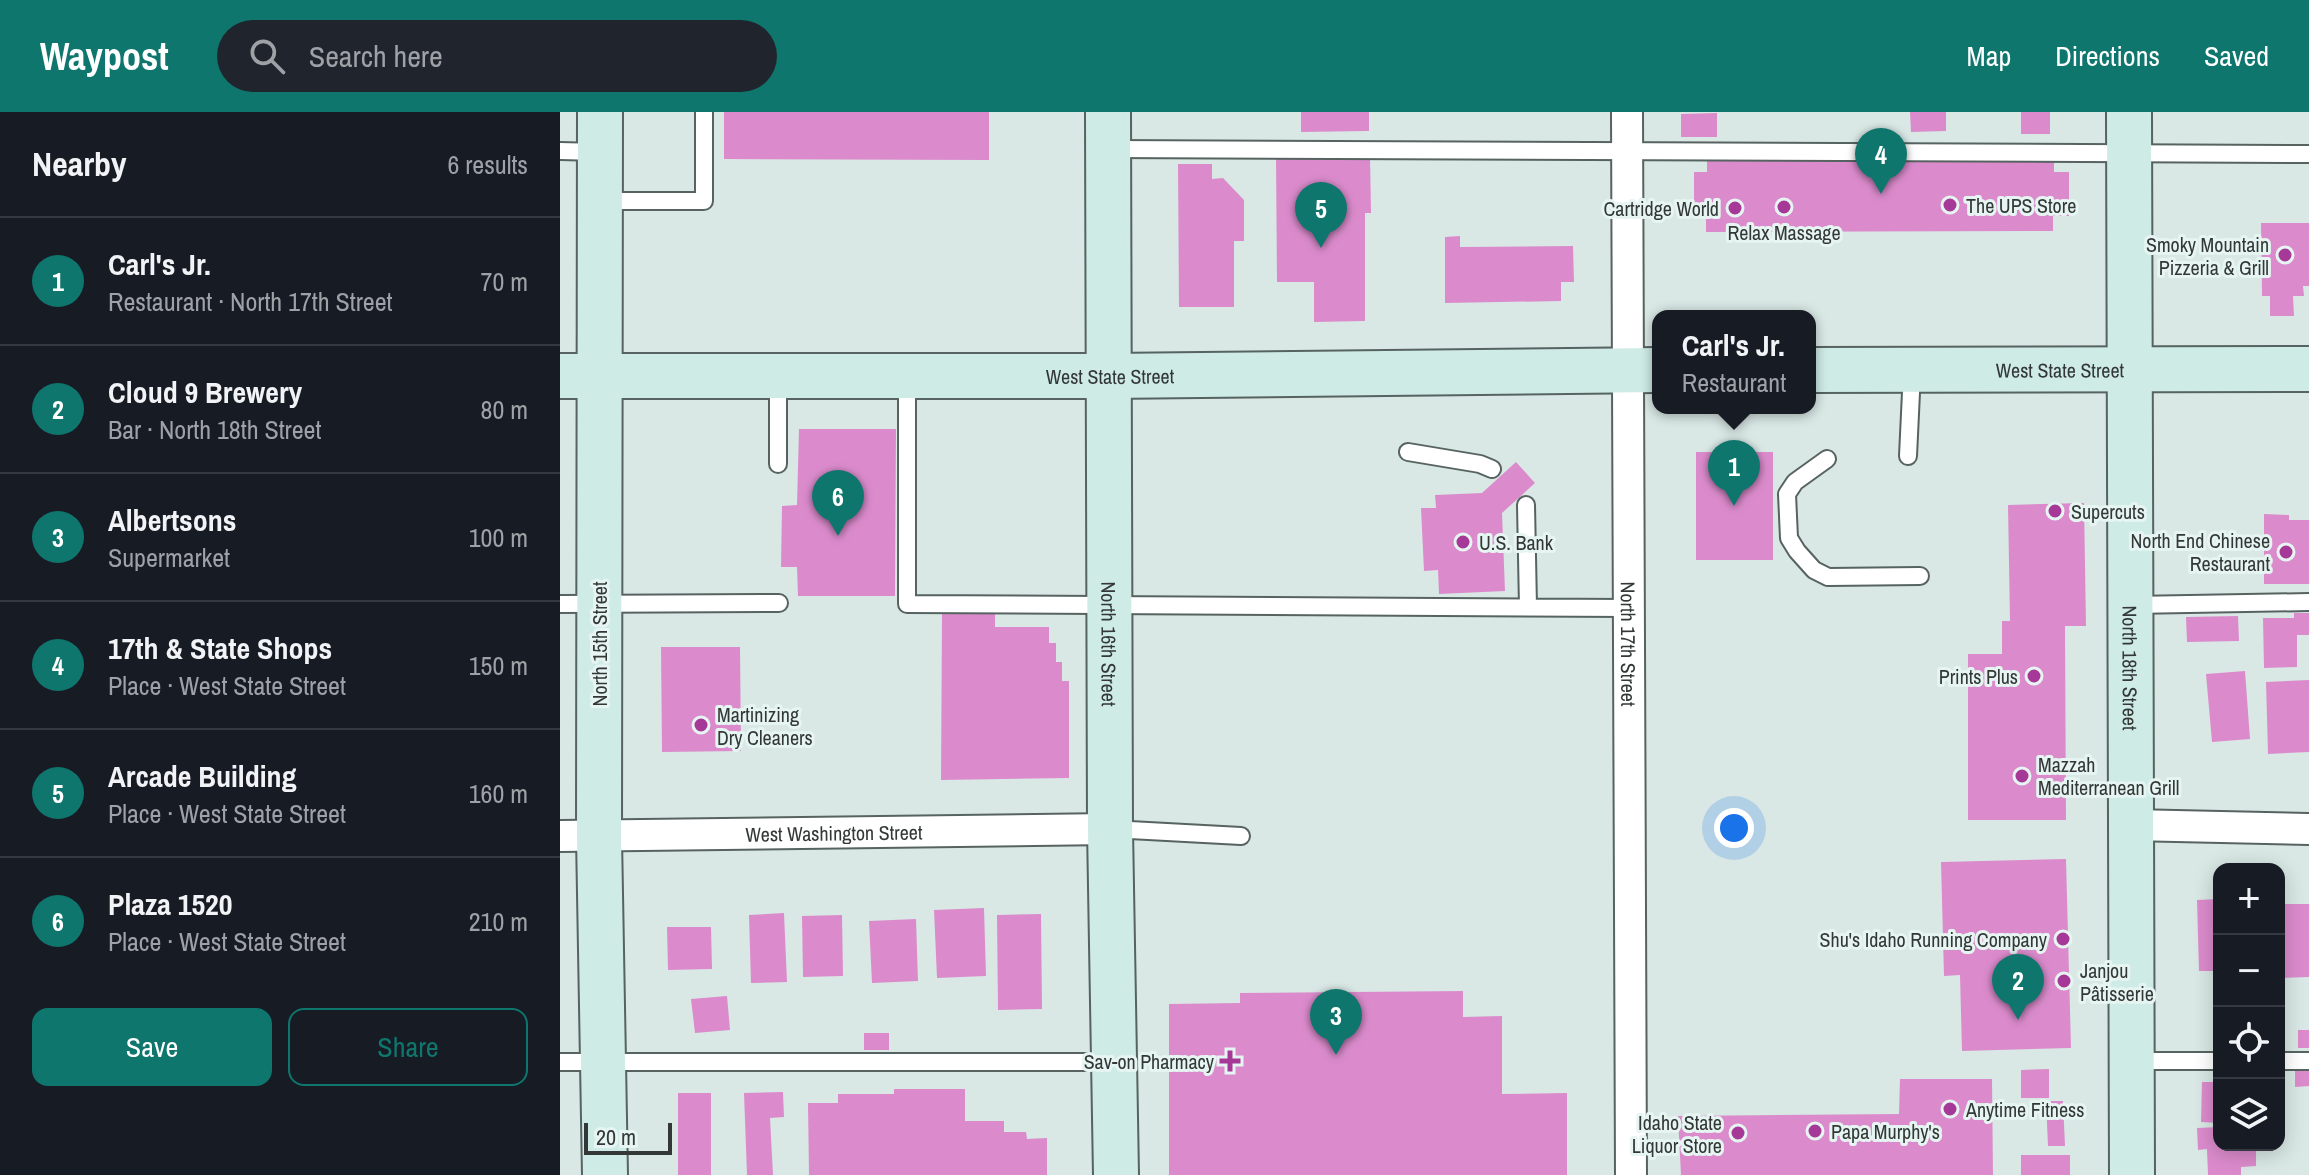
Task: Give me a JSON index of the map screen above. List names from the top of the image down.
{
  "streets": {
    "main road": [
      "West State Street",
      "North 15th Street",
      "North 16th Street",
      "North 18th Street"
    ],
    "street": ["North 17th Street", "West Washington Street"]
  },
  "crossings": [
    ["West State Street", "North 17th Street"],
    ["West State Street", "North 15th Street"],
    ["West State Street", "North 16th Street"],
    ["West State Street", "North 18th Street"],
    ["North 15th Street", "West Washington Street"],
    ["North 16th Street", "West Washington Street"]
  ],
  "places": {
    "other": [
      "The UPS Store",
      "Relax Massage",
      "Cartridge World",
      "Smoky Mountain Pizzeria & Grill",
      "Supercuts",
      "U.S. Bank",
      "North End Chinese Restaurant",
      "Prints Plus",
      "Martinizing Dry Cleaners",
      "Mazzah Mediterranean Grill",
      "Shu's Idaho Running Company",
      "Janjou Pâtisserie",
      "Anytime Fitness",
      "Papa Murphy's",
      "Idaho State Liquor Store"
    ],
    "health": ["Sav-on Pharmacy"]
  },
  "scale_bar": "20 m",
  "page": {
    "header": "Waypost",
    "search": "Search here",
    "nav": ["Map", "Directions", "Saved"],
    "heading": ["Nearby", "6 results"],
    "pins": [
      "4",
      "5",
      "1",
      "6",
      "2",
      "3"
    ],
    "list": [
      {
        "mark": "1",
        "name": "Carl's Jr.",
        "note": "Restaurant · North 17th Street",
        "value": "70 m"
      },
      {
        "mark": "2",
        "name": "Cloud 9 Brewery",
        "note": "Bar · North 18th Street",
        "value": "80 m"
      },
      {
        "mark": "3",
        "name": "Albertsons",
        "note": "Supermarket",
        "value": "100 m"
      },
      {
        "mark": "4",
        "name": "17th & State Shops",
        "note": "Place · West State Street",
        "value": "150 m"
      },
      {
        "mark": "5",
        "name": "Arcade Building",
        "note": "Place · West State Street",
        "value": "160 m"
      },
      {
        "mark": "6",
        "name": "Plaza 1520",
        "note": "Place · West State Street",
        "value": "210 m"
      }
    ],
    "popup": ["Carl's Jr.", "Restaurant"],
    "map_buttons": ["+", "−"],
    "buttons": ["Save", "Share"],
    "scale": "20 m"
  }
}
